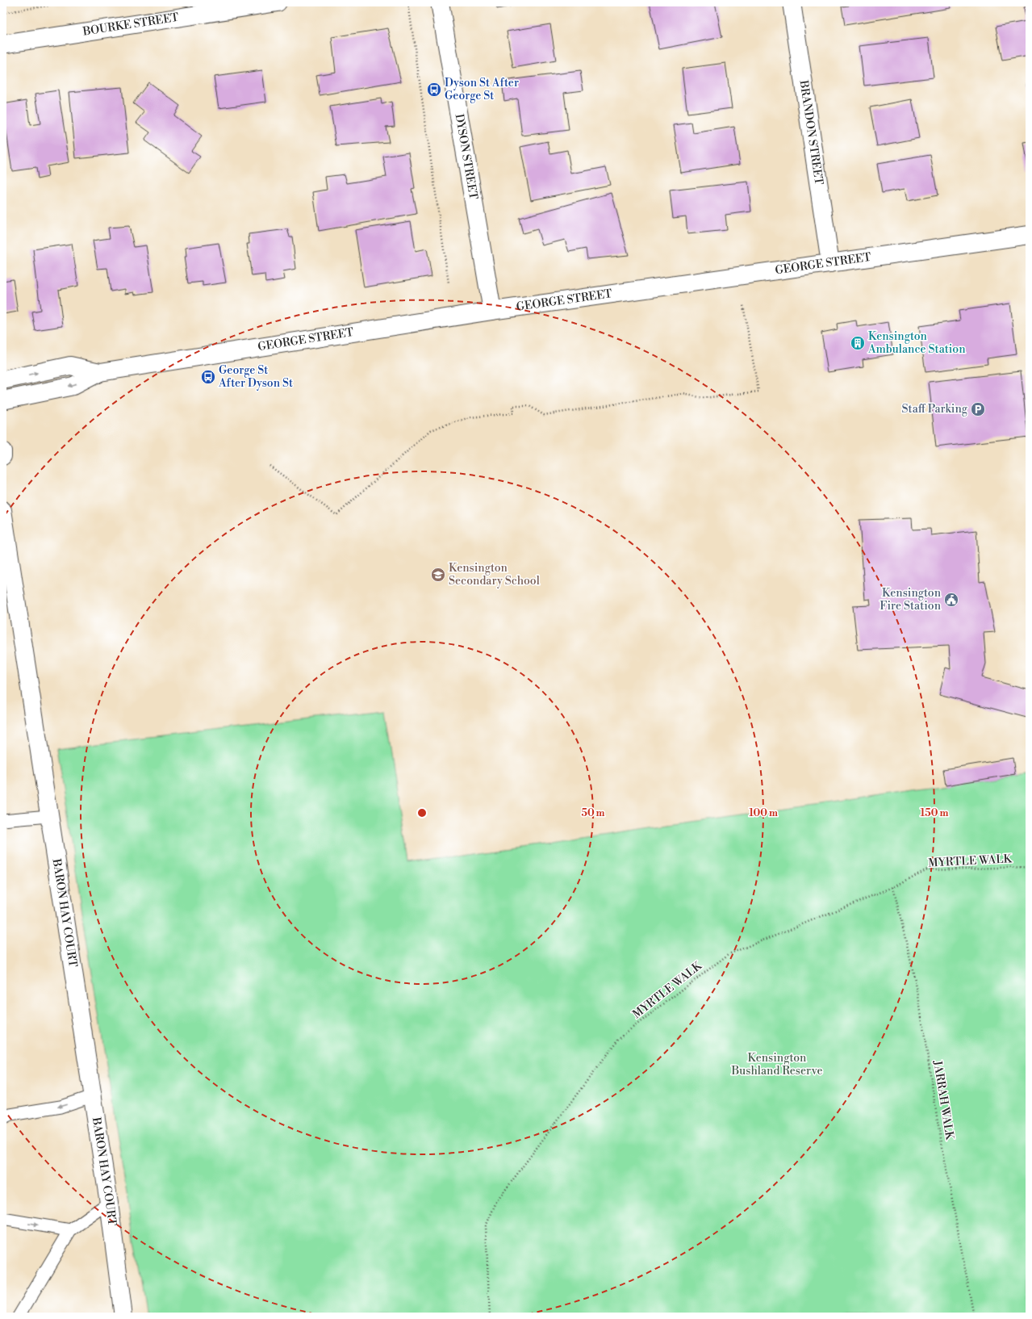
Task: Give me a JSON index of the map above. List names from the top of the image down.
{
  "streets": {
    "street": [
      "BOURKE STREET",
      "BRANDON STREET",
      "DYSON STREET",
      "GEORGE STREET",
      "BARON HAY COURT"
    ],
    "path": ["MYRTLE WALK", "JARRAH WALK"]
  },
  "crossings": [
    ["BRANDON STREET", "GEORGE STREET"],
    ["DYSON STREET", "GEORGE STREET"],
    ["MYRTLE WALK", "JARRAH WALK"]
  ],
  "parks": ["Kensington Bushland Reserve"],
  "places": {
    "bus stop": ["Dyson St After George St", "George St After Dyson St"],
    "building": ["Kensington Ambulance Station"],
    "parking": ["Staff Parking"],
    "school or university": ["Kensington Secondary School"],
    "public building": ["Kensington Fire Station"]
  },
  "rings": ["50 m", "100 m", "150 m"]
}
